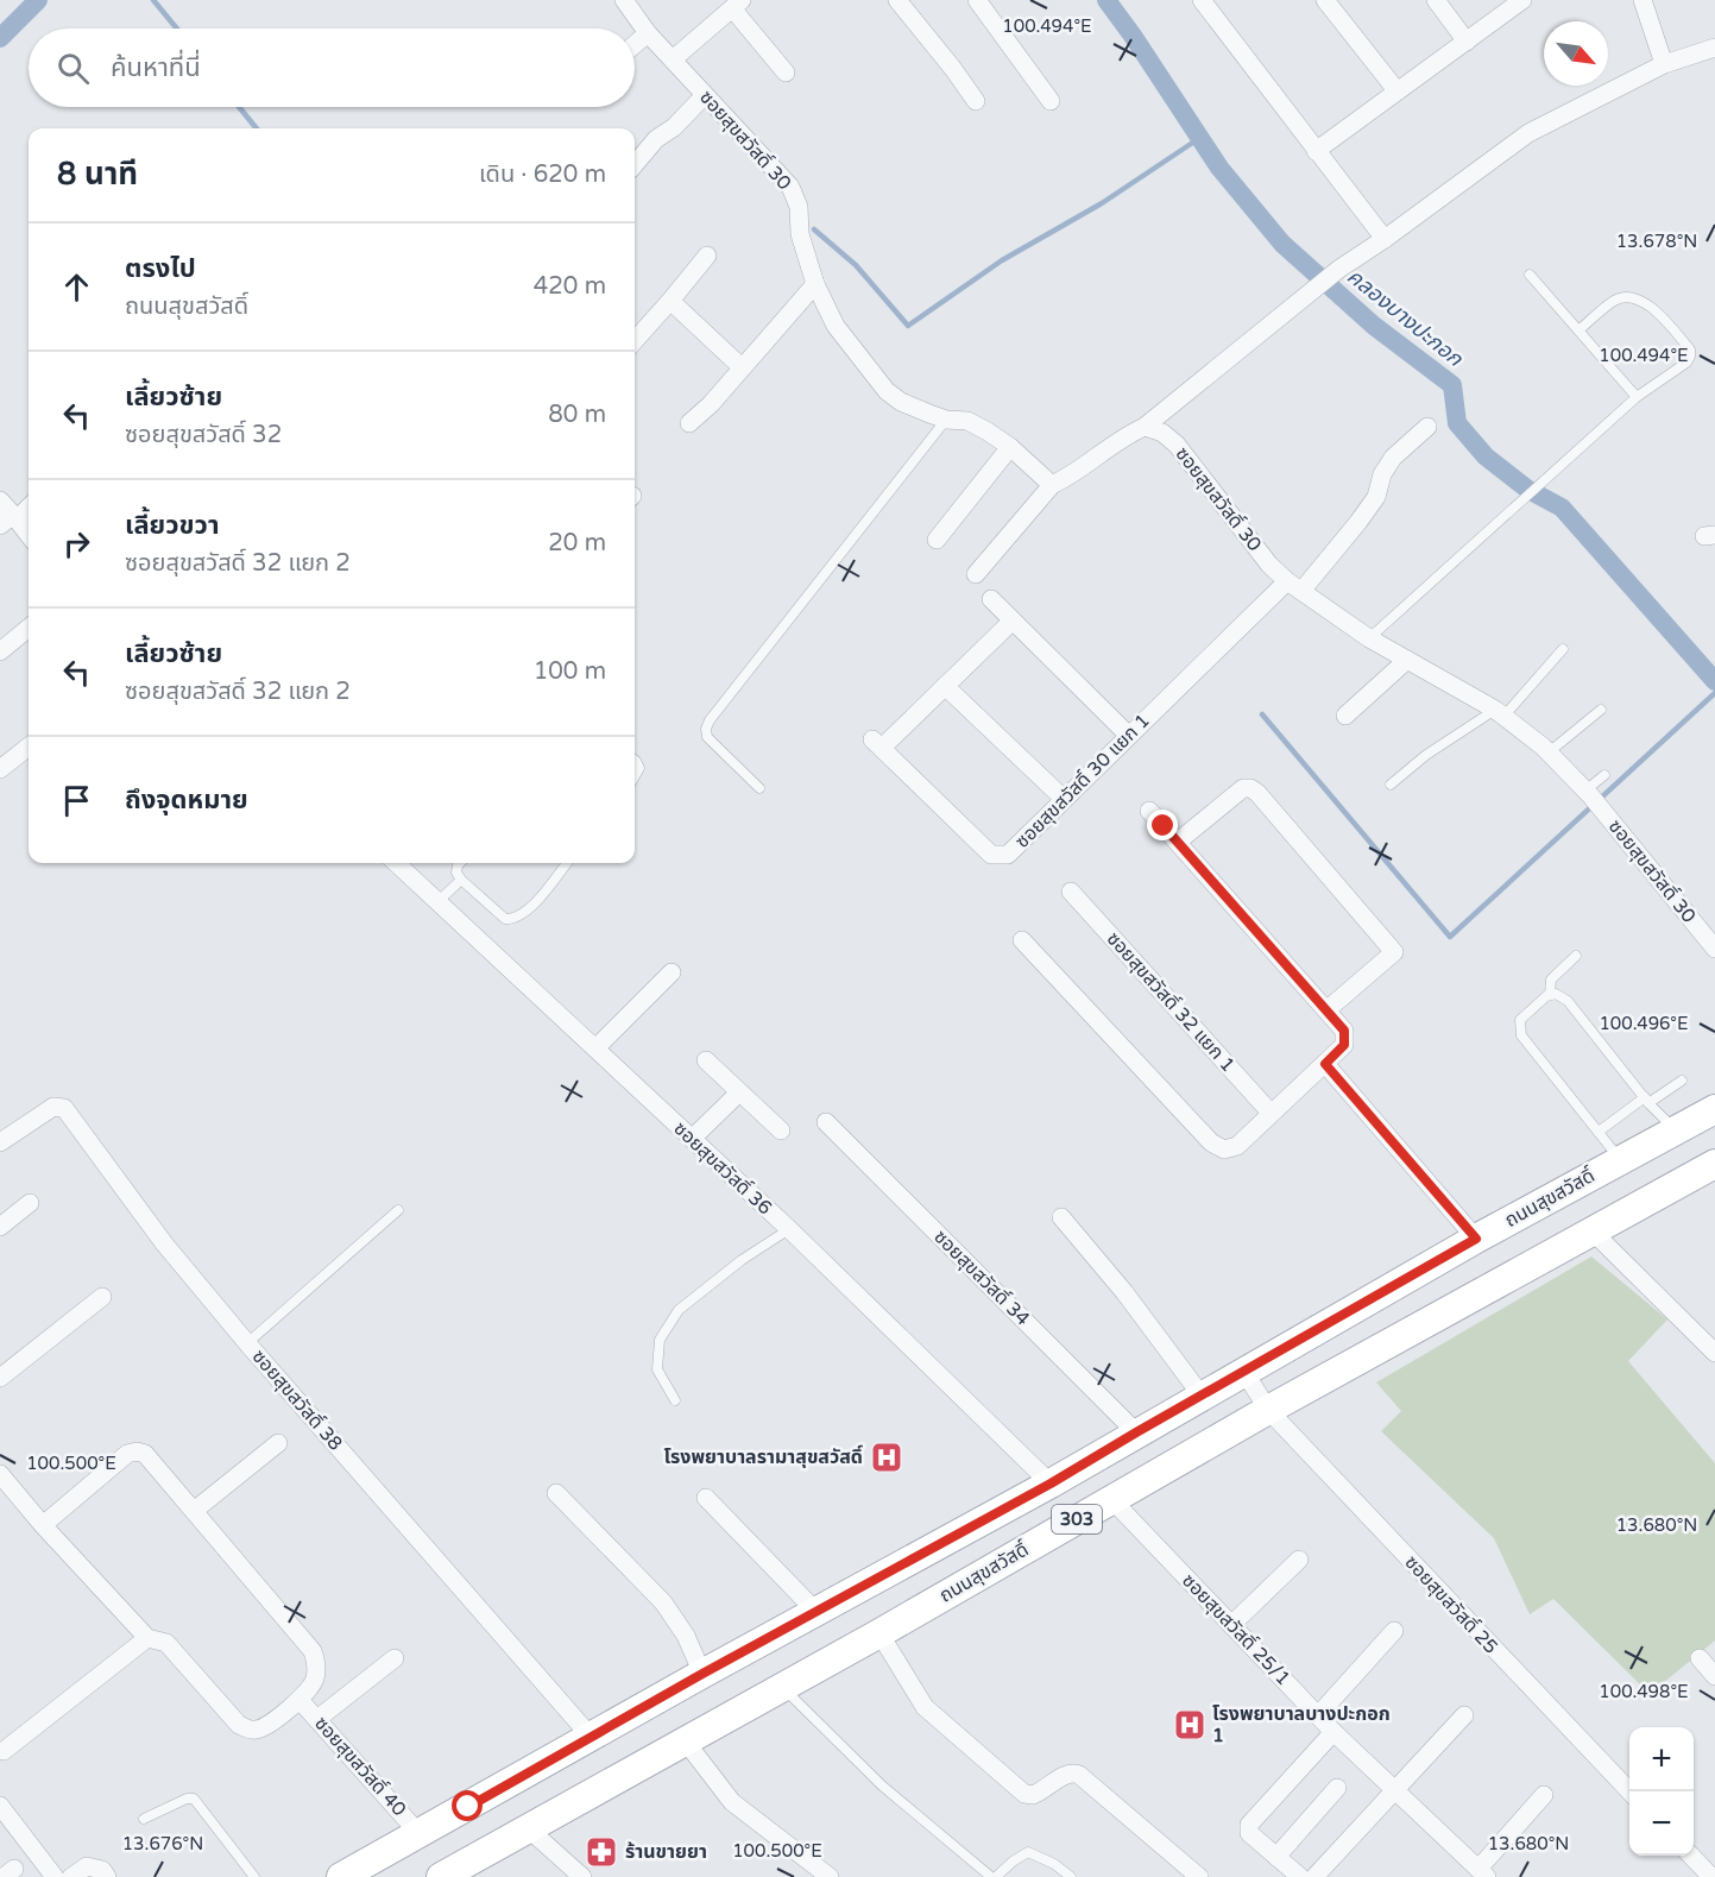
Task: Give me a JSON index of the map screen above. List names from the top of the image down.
{
  "streets": {
    "main road": ["ถนนสุขสวัสดิ์", "303"],
    "street": [
      "ซอยสุขสวัสดิ์ 30",
      "ซอยสุขสวัสดิ์ 30 แยก 1",
      "ซอยสุขสวัสดิ์ 32 แยก 1",
      "ซอยสุขสวัสดิ์ 36",
      "ซอยสุขสวัสดิ์ 34",
      "ซอยสุขสวัสดิ์ 38",
      "ซอยสุขสวัสดิ์ 25",
      "ซอยสุขสวัสดิ์ 25/1",
      "ซอยสุขสวัสดิ์ 40"
    ]
  },
  "crossings": [
    ["ซอยสุขสวัสดิ์ 30", "ซอยสุขสวัสดิ์ 30 แยก 1"],
    ["ซอยสุขสวัสดิ์ 36", "ถนนสุขสวัสดิ์"],
    ["ถนนสุขสวัสดิ์", "ซอยสุขสวัสดิ์ 34"],
    ["ถนนสุขสวัสดิ์", "ซอยสุขสวัสดิ์ 38"],
    ["ถนนสุขสวัสดิ์", "ซอยสุขสวัสดิ์ 25"],
    ["ถนนสุขสวัสดิ์", "ซอยสุขสวัสดิ์ 25/1"],
    ["ถนนสุขสวัสดิ์", "ซอยสุขสวัสดิ์ 40"]
  ],
  "water": ["คลองบางปะกอก"],
  "places": {
    "hospital": ["โรงพยาบาลรามาสุขสวัสดิ์", "โรงพยาบาลบางปะกอก 1"],
    "pharmacy": ["ร้านขายยา"]
  },
  "north": "bottom right",
  "page": {
    "search": "ค้นหาที่นี่",
    "heading": ["8 นาที", "เดิน · 620 m"],
    "list": [
      ["ตรงไป", "ถนนสุขสวัสดิ์", "420 m"],
      ["เลี้ยวซ้าย", "ซอยสุขสวัสดิ์ 32", "80 m"],
      ["เลี้ยวขวา", "ซอยสุขสวัสดิ์ 32 แยก 2", "20 m"],
      ["เลี้ยวซ้าย", "ซอยสุขสวัสดิ์ 32 แยก 2", "100 m"],
      "ถึงจุดหมาย"
    ],
    "map_buttons": ["+", "−"]
  },
  "coordinates": [
    "100.494°E",
    "13.678°N",
    "100.496°E",
    "100.500°E",
    "13.680°N",
    "100.498°E",
    "13.676°N"
  ]
}
